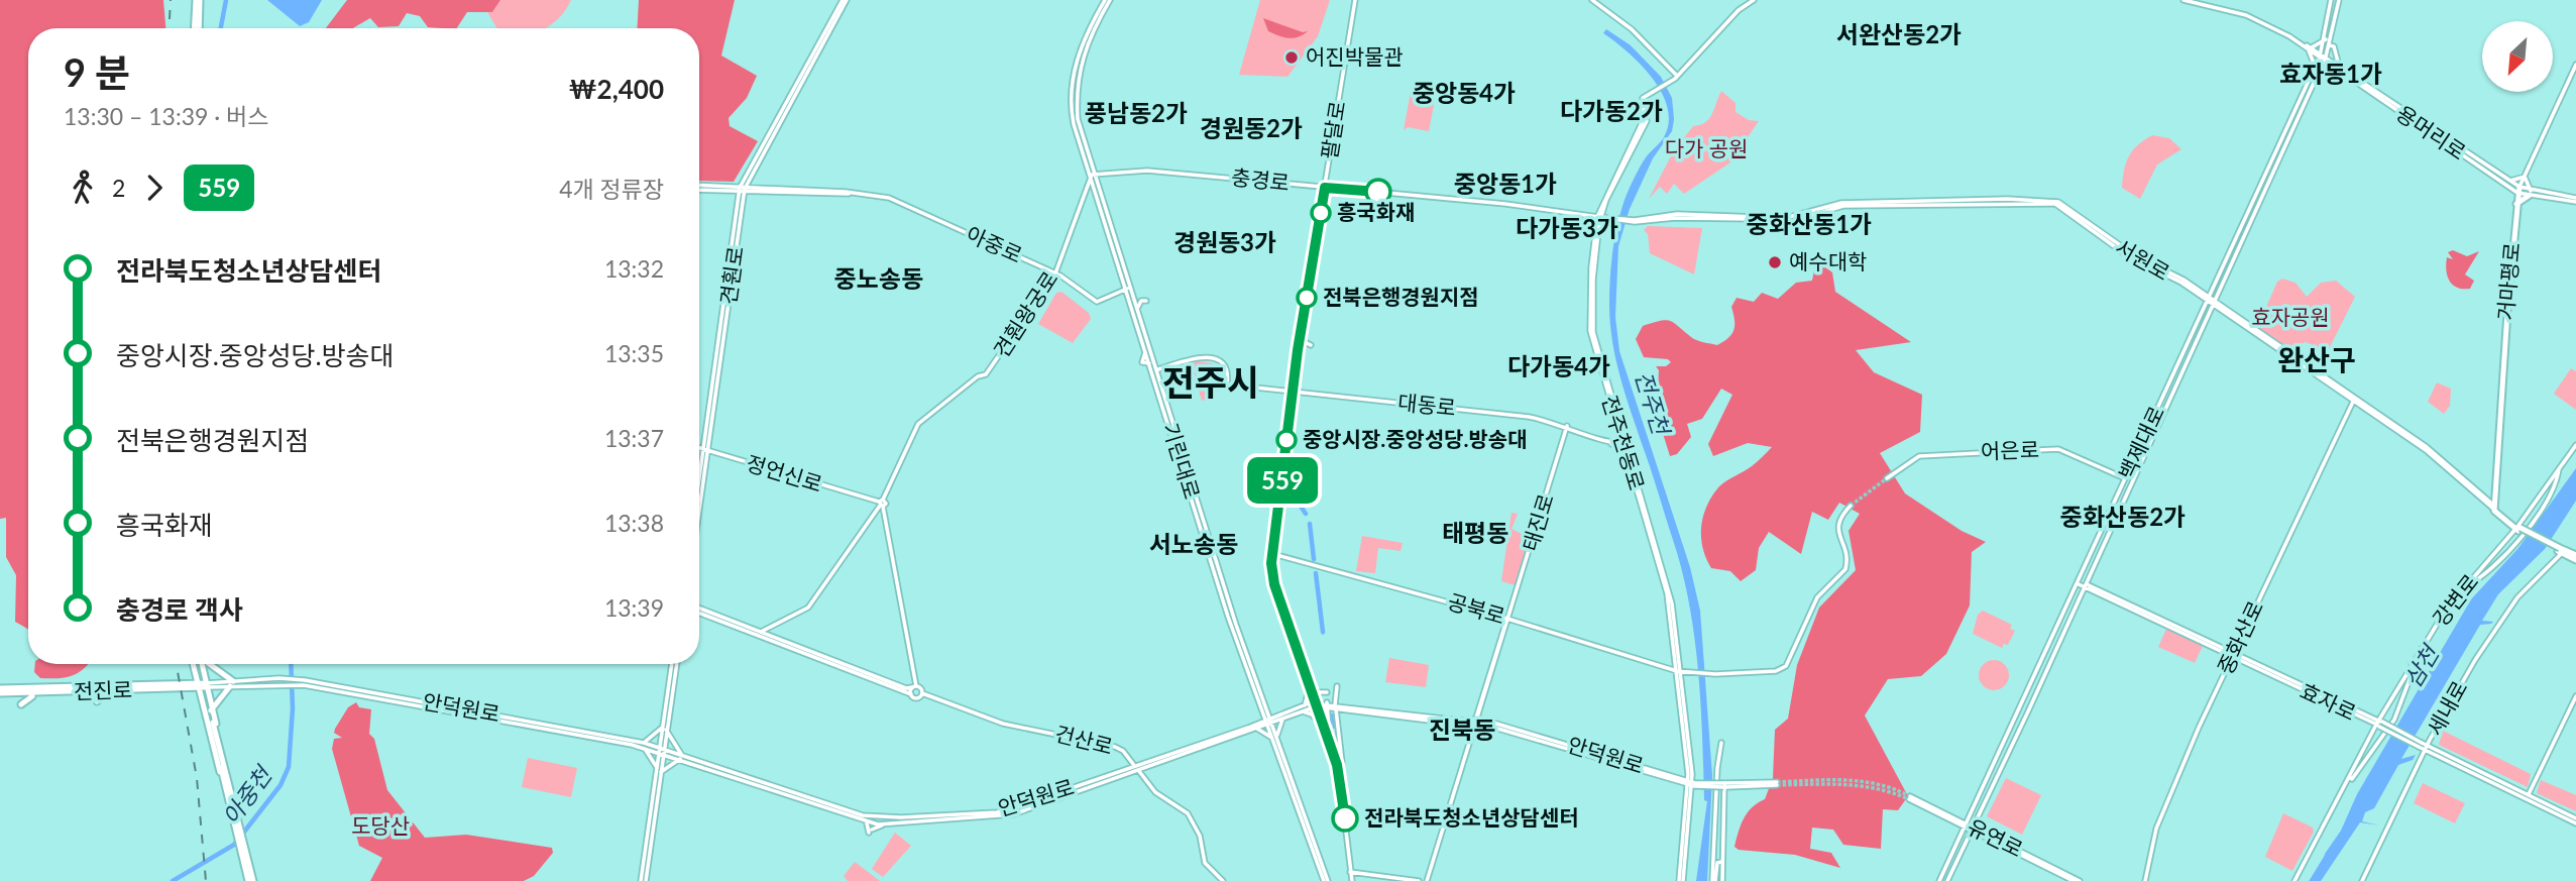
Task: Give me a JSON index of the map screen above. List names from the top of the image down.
{
  "streets": {
    "main road": ["서원로", "거마평로", "전진로"],
    "street": [
      "팔달로",
      "용머리로",
      "충경로",
      "아중로",
      "견훤로",
      "견훤왕궁로",
      "대동로",
      "전주천동로",
      "백제대로",
      "어은로",
      "기린대로",
      "정언신로",
      "태진로",
      "강변로",
      "공북로",
      "중화산로",
      "효자로",
      "안덕원로",
      "세내로",
      "건산로",
      "유연로"
    ]
  },
  "crossings": [
    ["팔달로", "충경로"],
    ["팔달로", "대동로"],
    ["팔달로", "공북로"],
    ["팔달로", "안덕원로"],
    ["용머리로", "거마평로"],
    ["용머리로", "백제대로"],
    ["충경로", "서원로"],
    ["충경로", "견훤왕궁로"],
    ["충경로", "전주천동로"],
    ["충경로", "기린대로"],
    ["아중로", "견훤로"],
    ["아중로", "견훤왕궁로"],
    ["아중로", "기린대로"],
    ["서원로", "거마평로"],
    ["서원로", "전주천동로"],
    ["서원로", "백제대로"],
    ["서원로", "강변로"],
    ["서원로", "중화산로"],
    ["서원로", "세내로"],
    ["견훤로", "정언신로"],
    ["견훤왕궁로", "기린대로"],
    ["견훤왕궁로", "정언신로"],
    ["견훤왕궁로", "건산로"],
    ["대동로", "전주천동로"],
    ["대동로", "기린대로"],
    ["대동로", "태진로"],
    ["전주천동로", "공북로"],
    ["전주천동로", "안덕원로"],
    ["백제대로", "어은로"],
    ["백제대로", "효자로"],
    ["백제대로", "유연로"],
    ["기린대로", "안덕원로"],
    ["태진로", "공북로"],
    ["태진로", "안덕원로"],
    ["중화산로", "효자로"],
    ["효자로", "세내로"],
    ["안덕원로", "건산로"]
  ],
  "districts": [
    "서완산동2가",
    "효자동1가",
    "중앙동4가",
    "다가동2가",
    "풍남동2가",
    "경원동2가",
    "중앙동1가",
    "중화산동1가",
    "다가동3가",
    "경원동3가",
    "중노송동",
    "완산구",
    "다가동4가",
    "전주시",
    "중화산동2가",
    "태평동",
    "서노송동",
    "진북동"
  ],
  "water": ["전주천", "삼천", "아중천"],
  "parks": ["다가 공원", "효자공원", "도당산"],
  "places": [
    "어진박물관",
    "흥국화재",
    "예수대학",
    "전북은행경원지점",
    "중앙시장.중앙성당.방송대",
    "전라북도청소년상담센터"
  ],
  "lines": ["bus line 559"],
  "north": "bottom left",
  "page": {
    "on_map": "559",
    "heading": ["9 분", "13:30 – 13:39 · 버스", "₩2,400"],
    "legs": ["2", "559", "4개 정류장"],
    "list": [
      {
        "name": "전라북도청소년상담센터",
        "value": "13:32"
      },
      {
        "name": "중앙시장.중앙성당.방송대",
        "value": "13:35"
      },
      {
        "name": "전북은행경원지점",
        "value": "13:37"
      },
      {
        "name": "흥국화재",
        "value": "13:38"
      },
      {
        "name": "충경로 객사",
        "value": "13:39"
      }
    ]
  }
}
